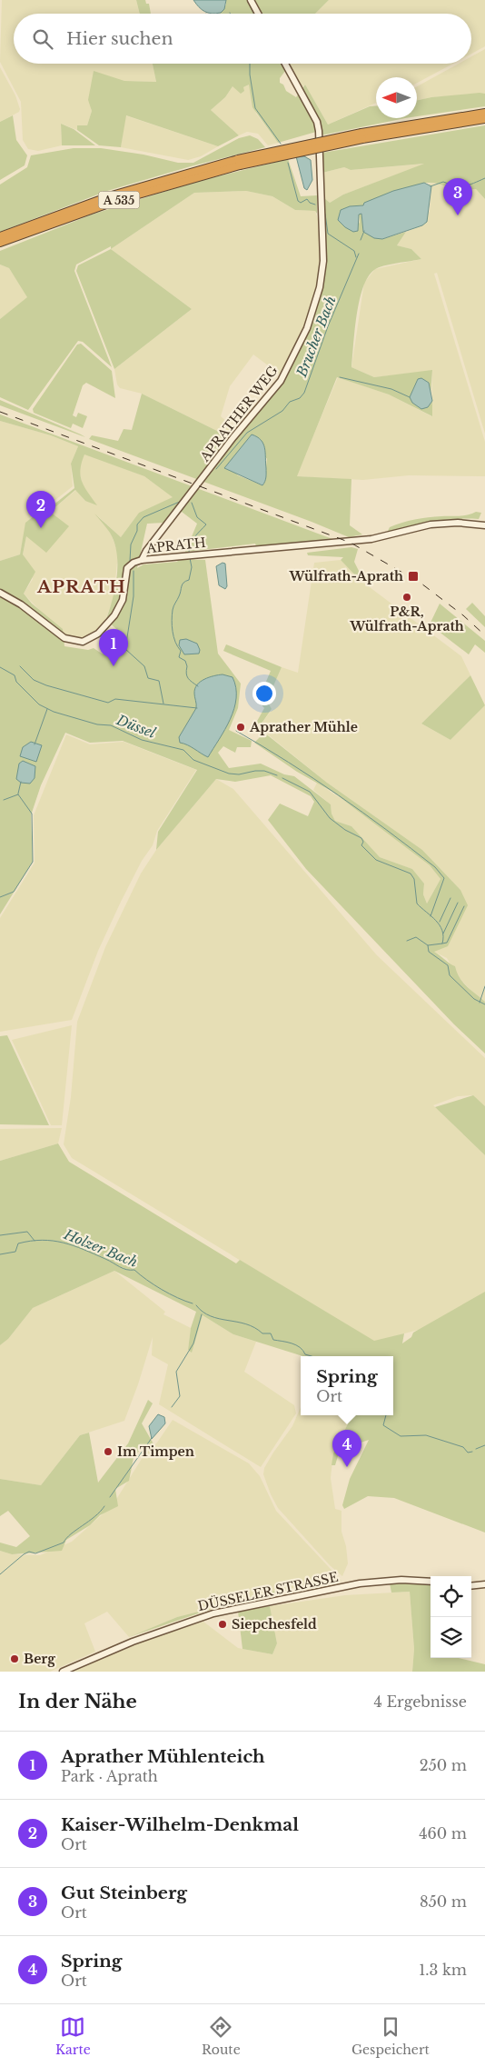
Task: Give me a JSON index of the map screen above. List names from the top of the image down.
{
  "streets": {
    "highway": ["A 535"],
    "main road": ["APRATHER WEG", "APRATH", "DÜSSELER STRASSE"]
  },
  "crossings": [
    ["APRATHER WEG", "APRATH"]
  ],
  "districts": ["APRATH"],
  "water": ["Brucher Bach", "Düssel", "Holzer Bach"],
  "places": {
    "transit": ["Wülfrath-Aprath"],
    "other": [
      "P&R, Wülfrath-Aprath",
      "Aprather Mühle",
      "Im Timpen",
      "Siepchesfeld",
      "Berg"
    ]
  },
  "north": "left",
  "page": {
    "search": "Hier suchen",
    "pins": [
      "3",
      "2",
      "1",
      "4"
    ],
    "popup": ["Spring", "Ort"],
    "heading": ["In der Nähe", "4 Ergebnisse"],
    "list": [
      {
        "mark": "1",
        "name": "Aprather Mühlenteich",
        "note": "Park · Aprath",
        "value": "250 m"
      },
      {
        "mark": "2",
        "name": "Kaiser-Wilhelm-Denkmal",
        "note": "Ort",
        "value": "460 m"
      },
      {
        "mark": "3",
        "name": "Gut Steinberg",
        "note": "Ort",
        "value": "850 m"
      },
      {
        "mark": "4",
        "name": "Spring",
        "note": "Ort",
        "value": "1.3 km"
      }
    ],
    "nav": ["Karte", "Route", "Gespeichert"]
  }
}
